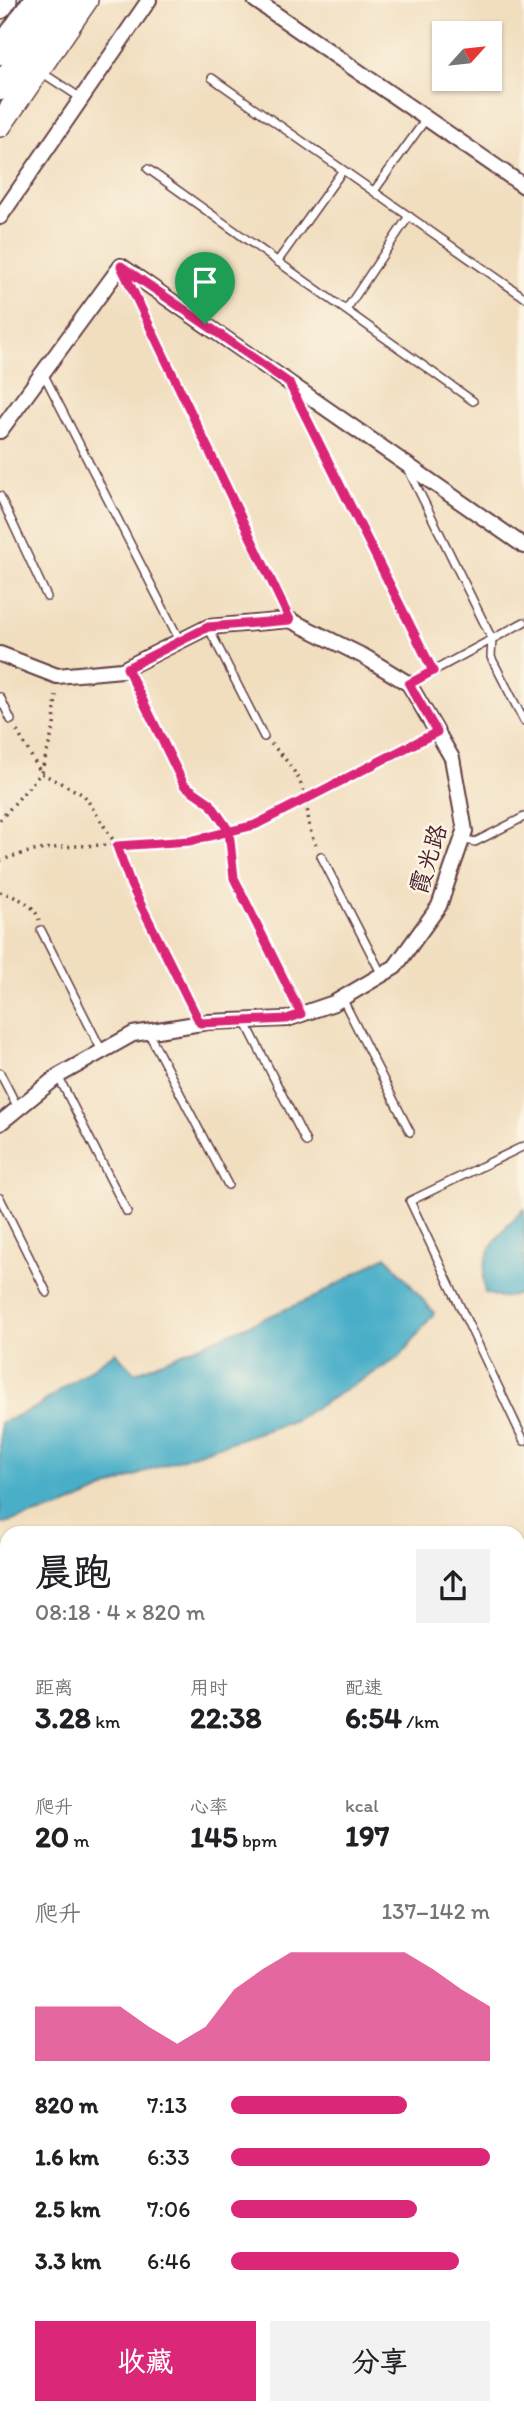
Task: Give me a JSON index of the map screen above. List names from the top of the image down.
{
  "streets": {
    "street": ["霞光路"]
  },
  "north": "top right",
  "page": {
    "heading": ["晨跑", "08:18 · 4 × 820 m"],
    "stats": [
      ["距离", "3.28 km"],
      ["用时", "22:38"],
      ["配速", "6:54 /km"],
      ["爬升", "20 m"],
      ["心率", "145 bpm"],
      ["kcal", "197"]
    ],
    "chart": ["爬升", "137–142 m"],
    "list": [
      {
        "name": "820 m",
        "note": "7:13"
      },
      {
        "name": "1.6 km",
        "note": "6:33"
      },
      {
        "name": "2.5 km",
        "note": "7:06"
      },
      {
        "name": "3.3 km",
        "note": "6:46"
      }
    ],
    "buttons": ["收藏", "分享"]
  }
}
